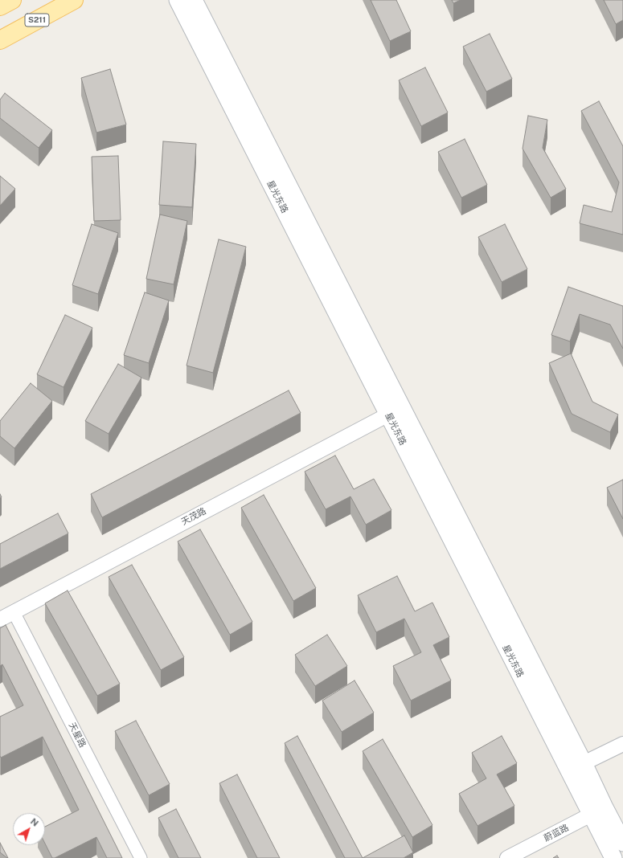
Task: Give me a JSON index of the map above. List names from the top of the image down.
{
  "streets": {
    "main road": ["S211", "星光东路"],
    "street": ["天茂路", "天星路", "蔚蓝路"]
  },
  "crossings": [
    ["星光东路", "天茂路"],
    ["星光东路", "蔚蓝路"],
    ["天茂路", "天星路"]
  ],
  "north": "top right"
}
